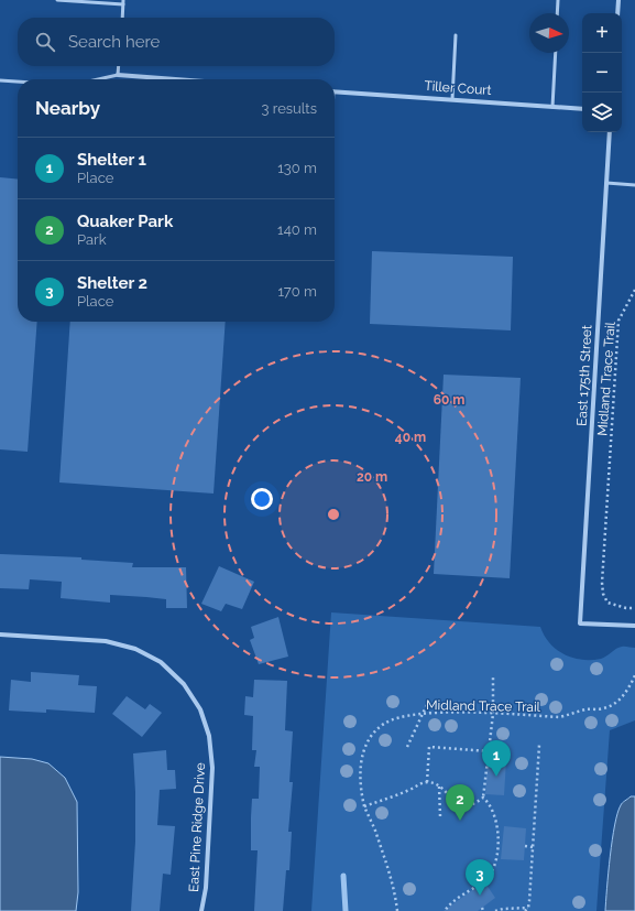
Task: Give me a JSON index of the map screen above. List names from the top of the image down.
{
  "streets": {
    "street": ["Tiller Court", "East 175th Street", "East Pine Ridge Drive"],
    "path": ["Midland Trace Trail"]
  },
  "north": "right",
  "page": {
    "map_buttons": ["+", "−"],
    "search": "Search here",
    "heading": ["Nearby", "3 results"],
    "list": [
      {
        "mark": "1",
        "name": "Shelter 1",
        "note": "Place",
        "value": "130 m"
      },
      {
        "mark": "2",
        "name": "Quaker Park",
        "note": "Park",
        "value": "140 m"
      },
      {
        "mark": "3",
        "name": "Shelter 2",
        "note": "Place",
        "value": "170 m"
      }
    ],
    "pins": ["1", "2", "3"]
  },
  "rings": ["60 m", "40 m", "20 m"]
}
